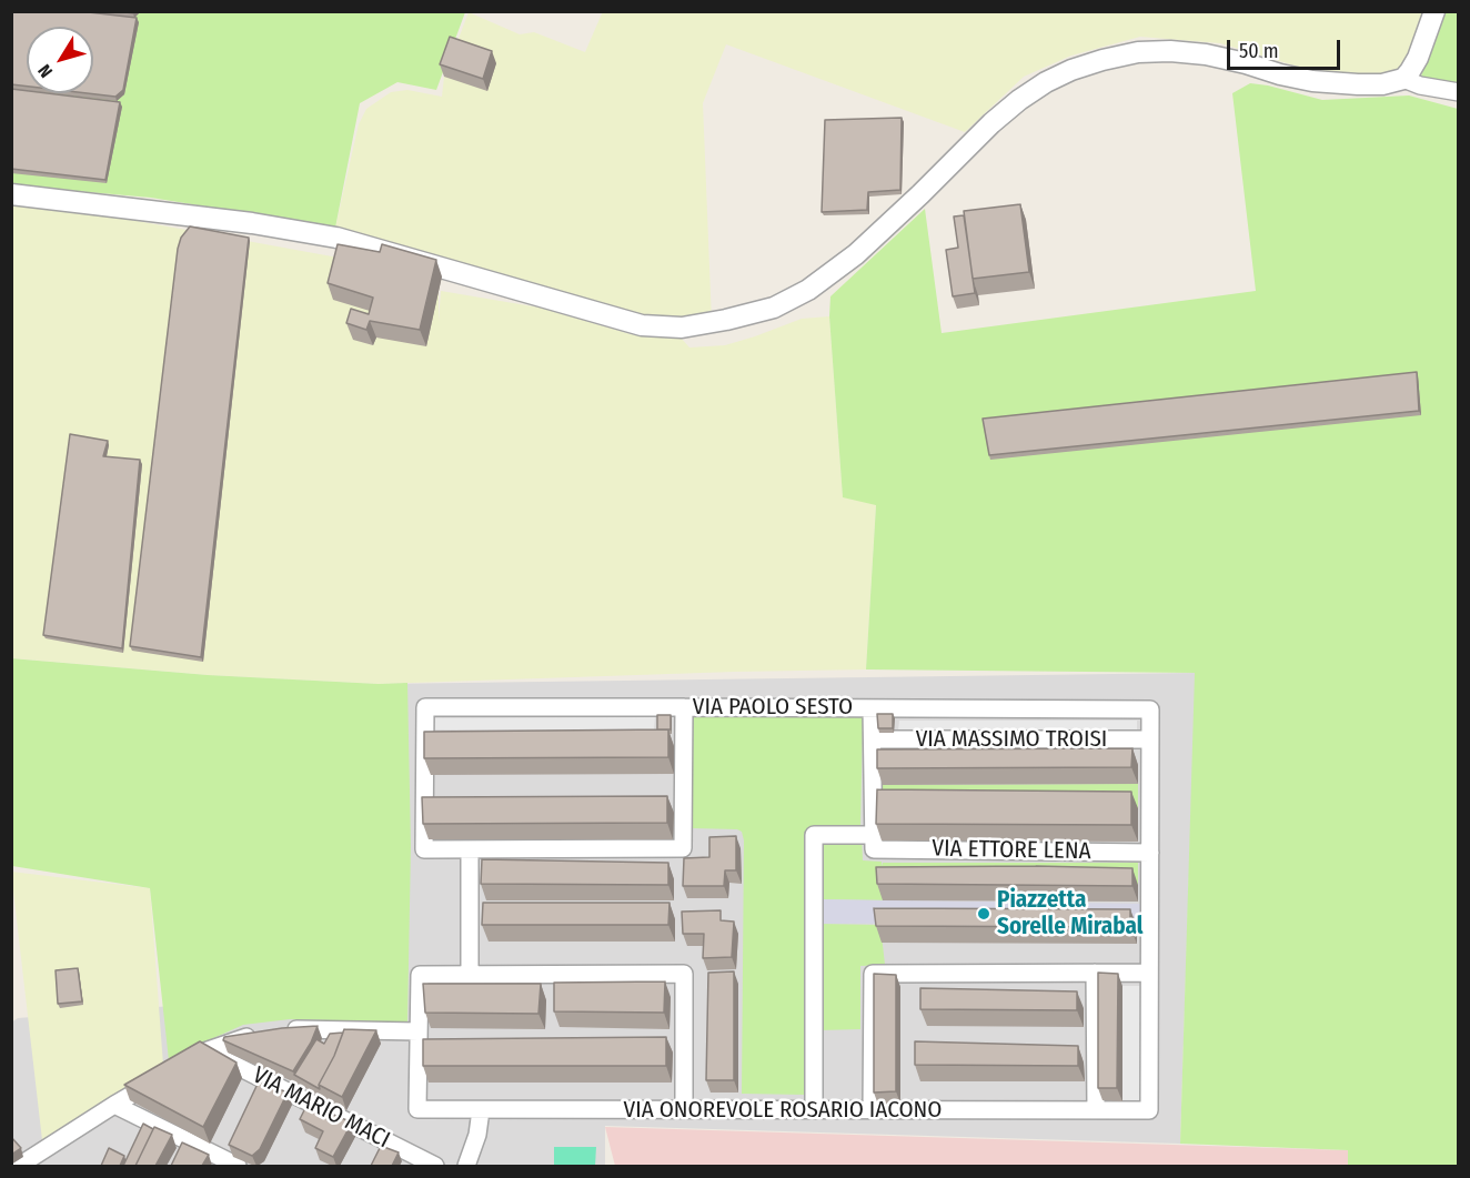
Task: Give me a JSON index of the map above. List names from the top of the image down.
{
  "streets": {
    "street": [
      "VIA PAOLO SESTO",
      "VIA MASSIMO TROISI",
      "VIA ETTORE LENA",
      "VIA MARIO MACI",
      "VIA ONOREVOLE ROSARIO IACONO"
    ]
  },
  "crossings": [
    ["VIA PAOLO SESTO", "VIA MASSIMO TROISI"],
    ["VIA ETTORE LENA", "VIA ONOREVOLE ROSARIO IACONO"]
  ],
  "places": ["Piazzetta Sorelle Mirabal"],
  "scale_bar": "50 m",
  "north": "bottom left"
}
